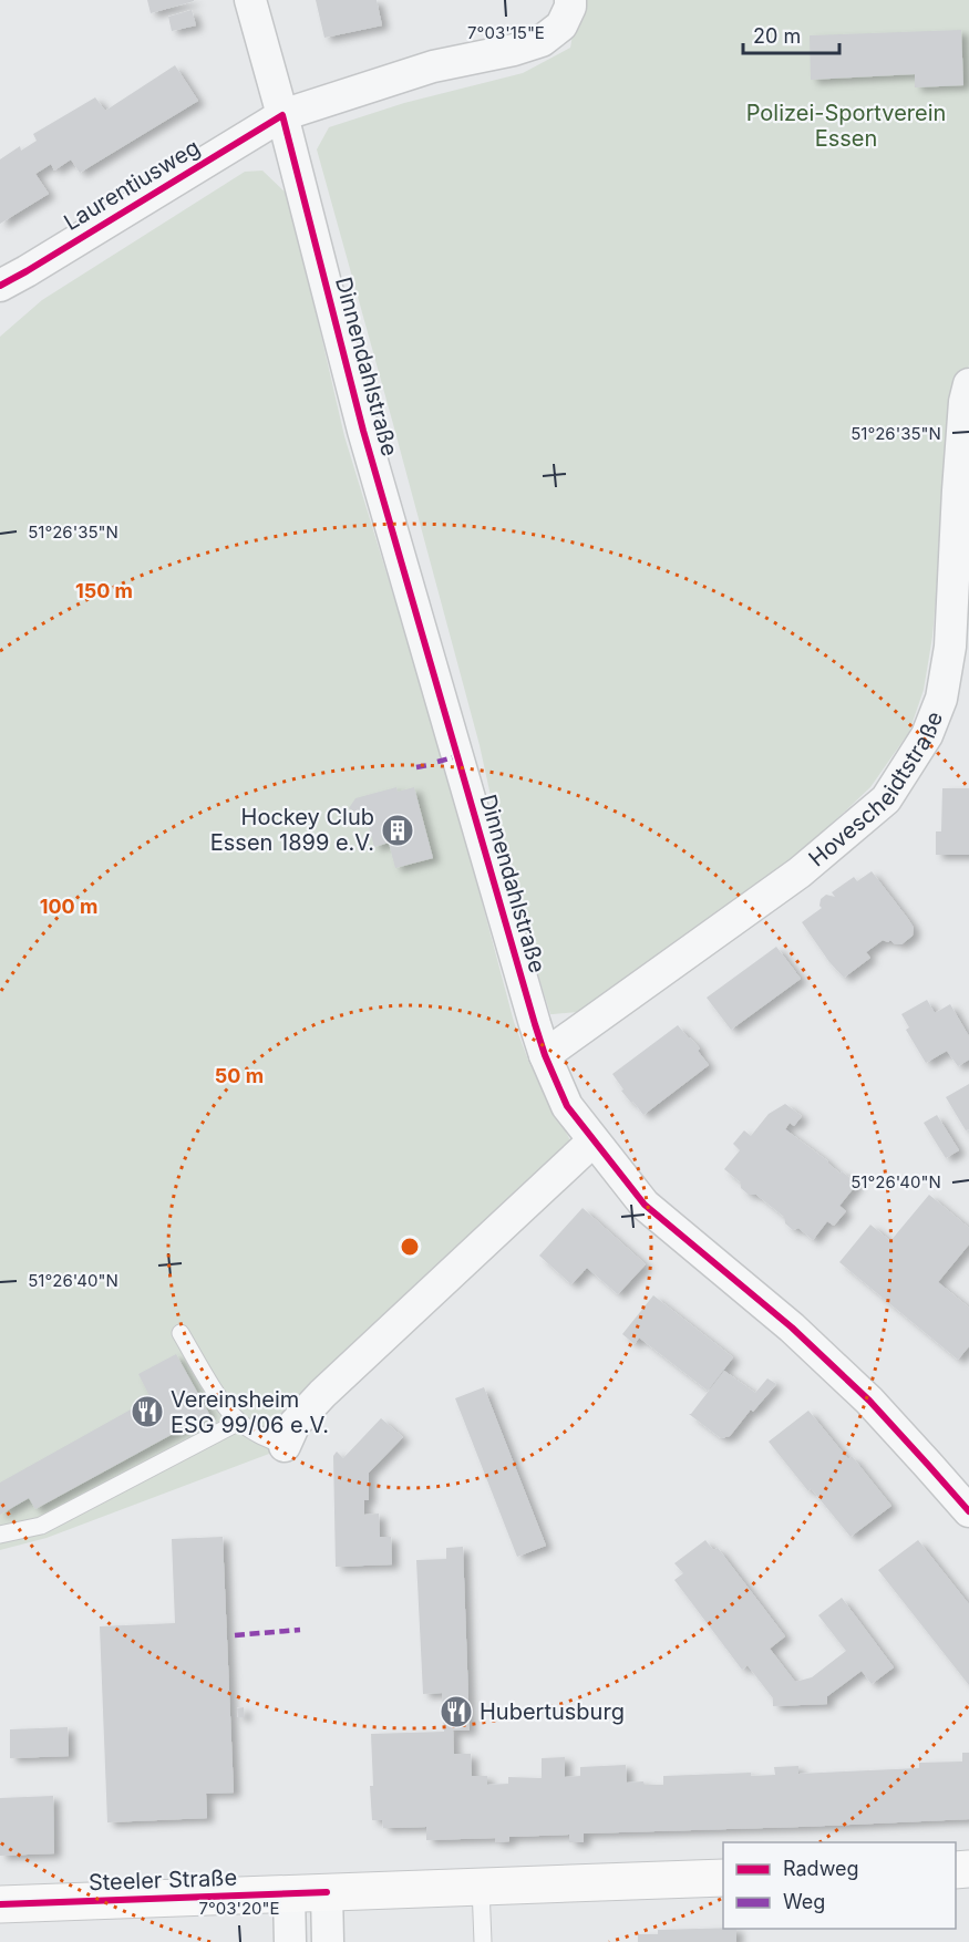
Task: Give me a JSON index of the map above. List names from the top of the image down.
{
  "streets": {
    "main road": ["Steeler Straße"],
    "street": ["Laurentiusweg", "Dinnendahlstraße", "Hovescheidtstraße"]
  },
  "crossings": [
    ["Laurentiusweg", "Dinnendahlstraße"],
    ["Dinnendahlstraße", "Hovescheidtstraße"]
  ],
  "parks": ["Polizei-Sportverein Essen"],
  "places": {
    "building": ["Hockey Club Essen 1899 e.V."],
    "restaurant": ["Vereinsheim ESG 99/06 e.V.", "Hubertusburg"]
  },
  "legend": ["Radweg", "Weg"],
  "scale_bar": "20 m",
  "coordinates": [
    "7°03'15\"E",
    "51°26'35\"N",
    "51°26'40\"N",
    "7°03'20\"E"
  ],
  "rings": ["150 m", "100 m", "50 m"]
}
